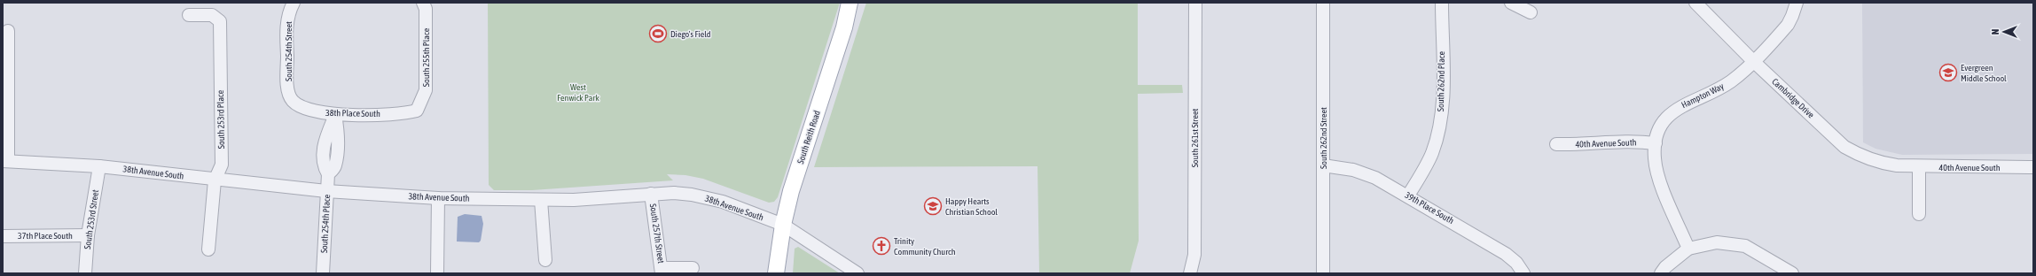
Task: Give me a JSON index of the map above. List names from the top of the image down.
{
  "streets": {
    "main road": ["South Reith Road"],
    "street": [
      "South 254th Street",
      "South 255th Place",
      "South 262nd Place",
      "Hampton Way",
      "Cambridge Drive",
      "38th Place South",
      "South 253rd Place",
      "South 261st Street",
      "South 262nd Street",
      "40th Avenue South",
      "38th Avenue South",
      "39th Place South",
      "South 253rd Street",
      "South 254th Place",
      "South 257th Street",
      "37th Place South"
    ]
  },
  "crossings": [
    ["South 254th Street", "38th Place South"],
    ["South 255th Place", "38th Place South"],
    ["South 262nd Place", "39th Place South"],
    ["Hampton Way", "Cambridge Drive"],
    ["Hampton Way", "40th Avenue South"],
    ["Cambridge Drive", "40th Avenue South"],
    ["38th Place South", "South 254th Place"],
    ["South 253rd Place", "38th Avenue South"],
    ["South Reith Road", "38th Avenue South"],
    ["South 262nd Street", "39th Place South"],
    ["38th Avenue South", "South 253rd Street"],
    ["38th Avenue South", "South 254th Place"],
    ["38th Avenue South", "South 257th Street"],
    ["South 253rd Street", "37th Place South"]
  ],
  "parks": ["West Fenwick Park"],
  "places": {
    "sports": ["Diego's Field"],
    "school or university": ["Evergreen Middle School", "Happy Hearts Christian School"],
    "church": ["Trinity Community Church"]
  },
  "north": "left"
}
